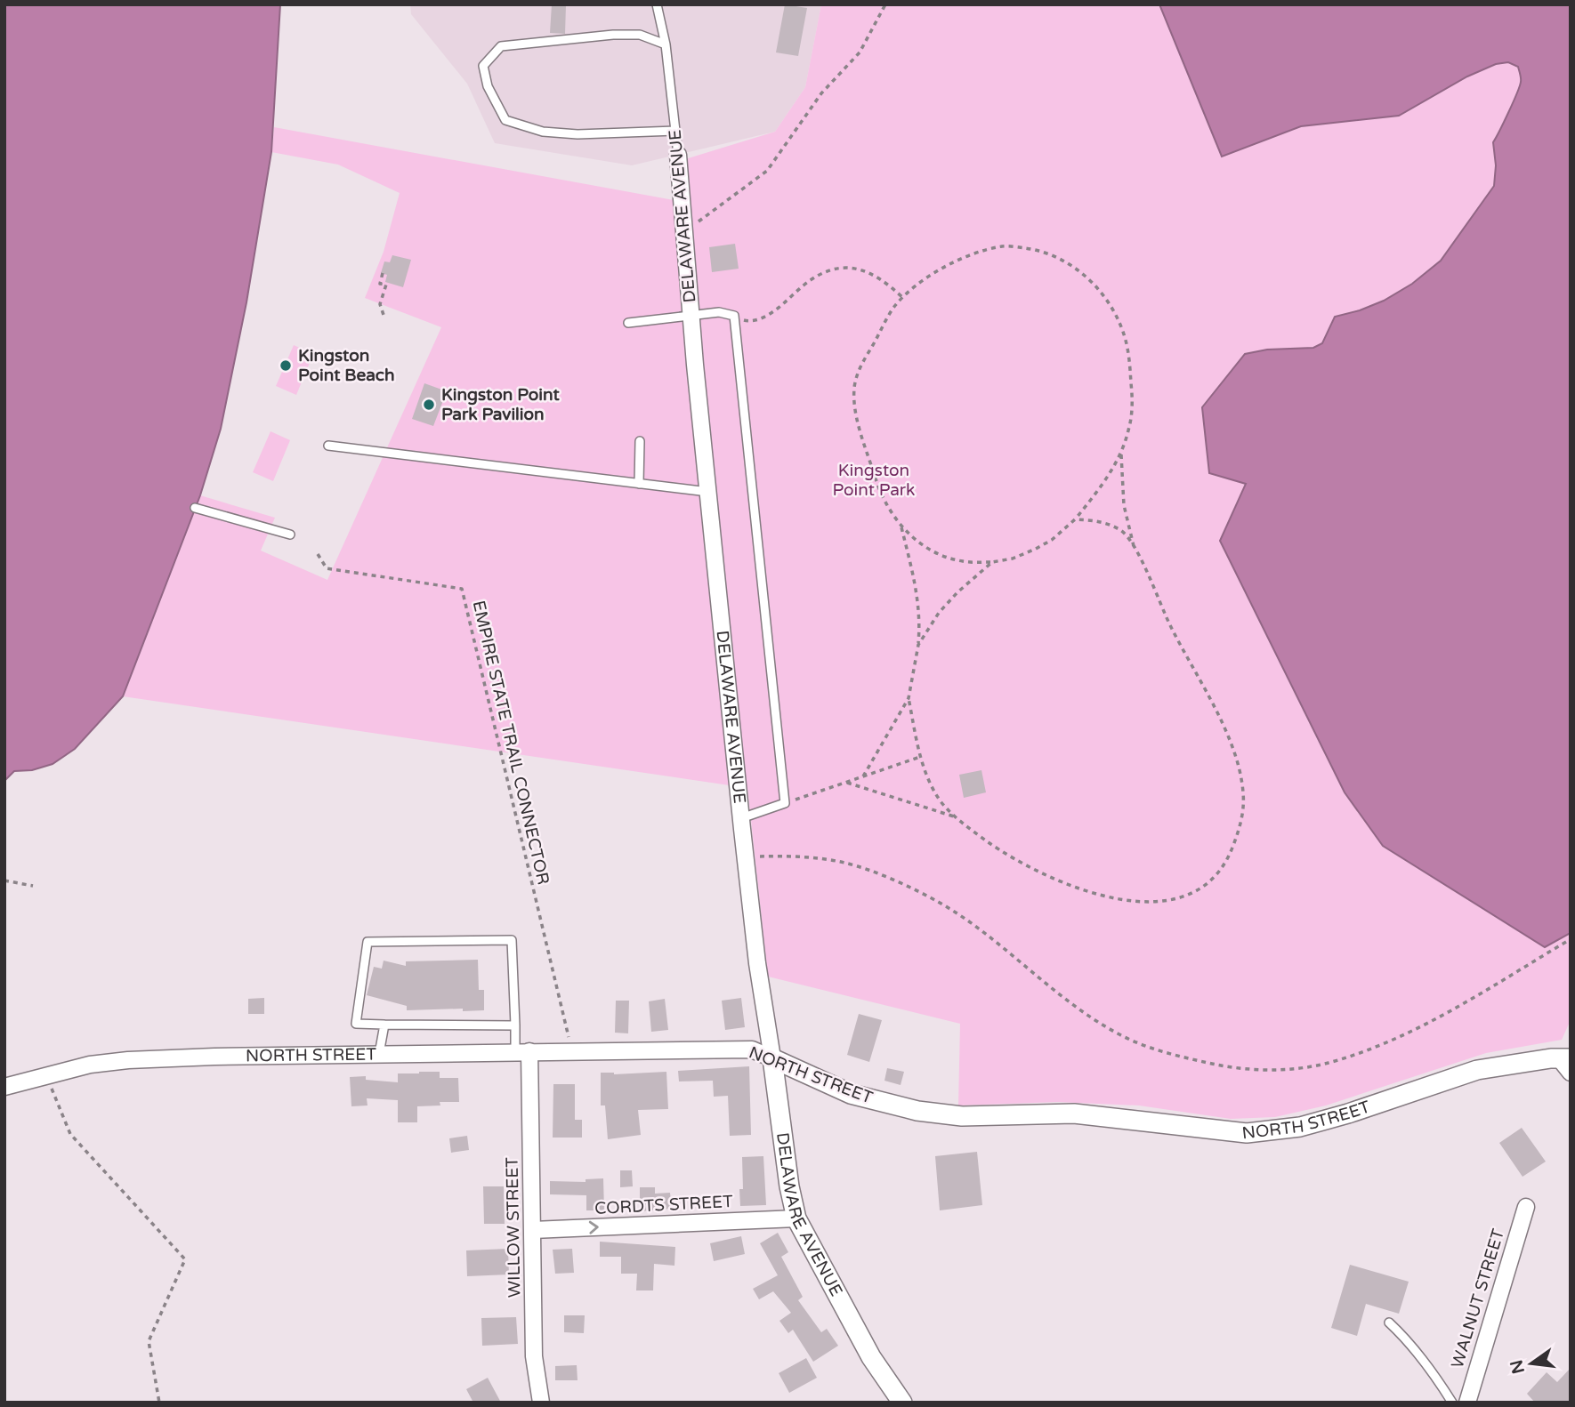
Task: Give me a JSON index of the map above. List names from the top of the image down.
{
  "streets": {
    "street": [
      "DELAWARE AVENUE",
      "NORTH STREET",
      "CORDTS STREET",
      "WILLOW STREET",
      "WALNUT STREET"
    ],
    "path": ["EMPIRE STATE TRAIL CONNECTOR"]
  },
  "crossings": [
    ["DELAWARE AVENUE", "NORTH STREET"],
    ["DELAWARE AVENUE", "CORDTS STREET"],
    ["EMPIRE STATE TRAIL CONNECTOR", "NORTH STREET"],
    ["NORTH STREET", "WILLOW STREET"],
    ["CORDTS STREET", "WILLOW STREET"]
  ],
  "one_way": ["CORDTS STREET"],
  "parks": ["Kingston Point Park"],
  "places": ["Kingston Point Beach", "Kingston Point Park Pavilion"],
  "north": "left"
}
